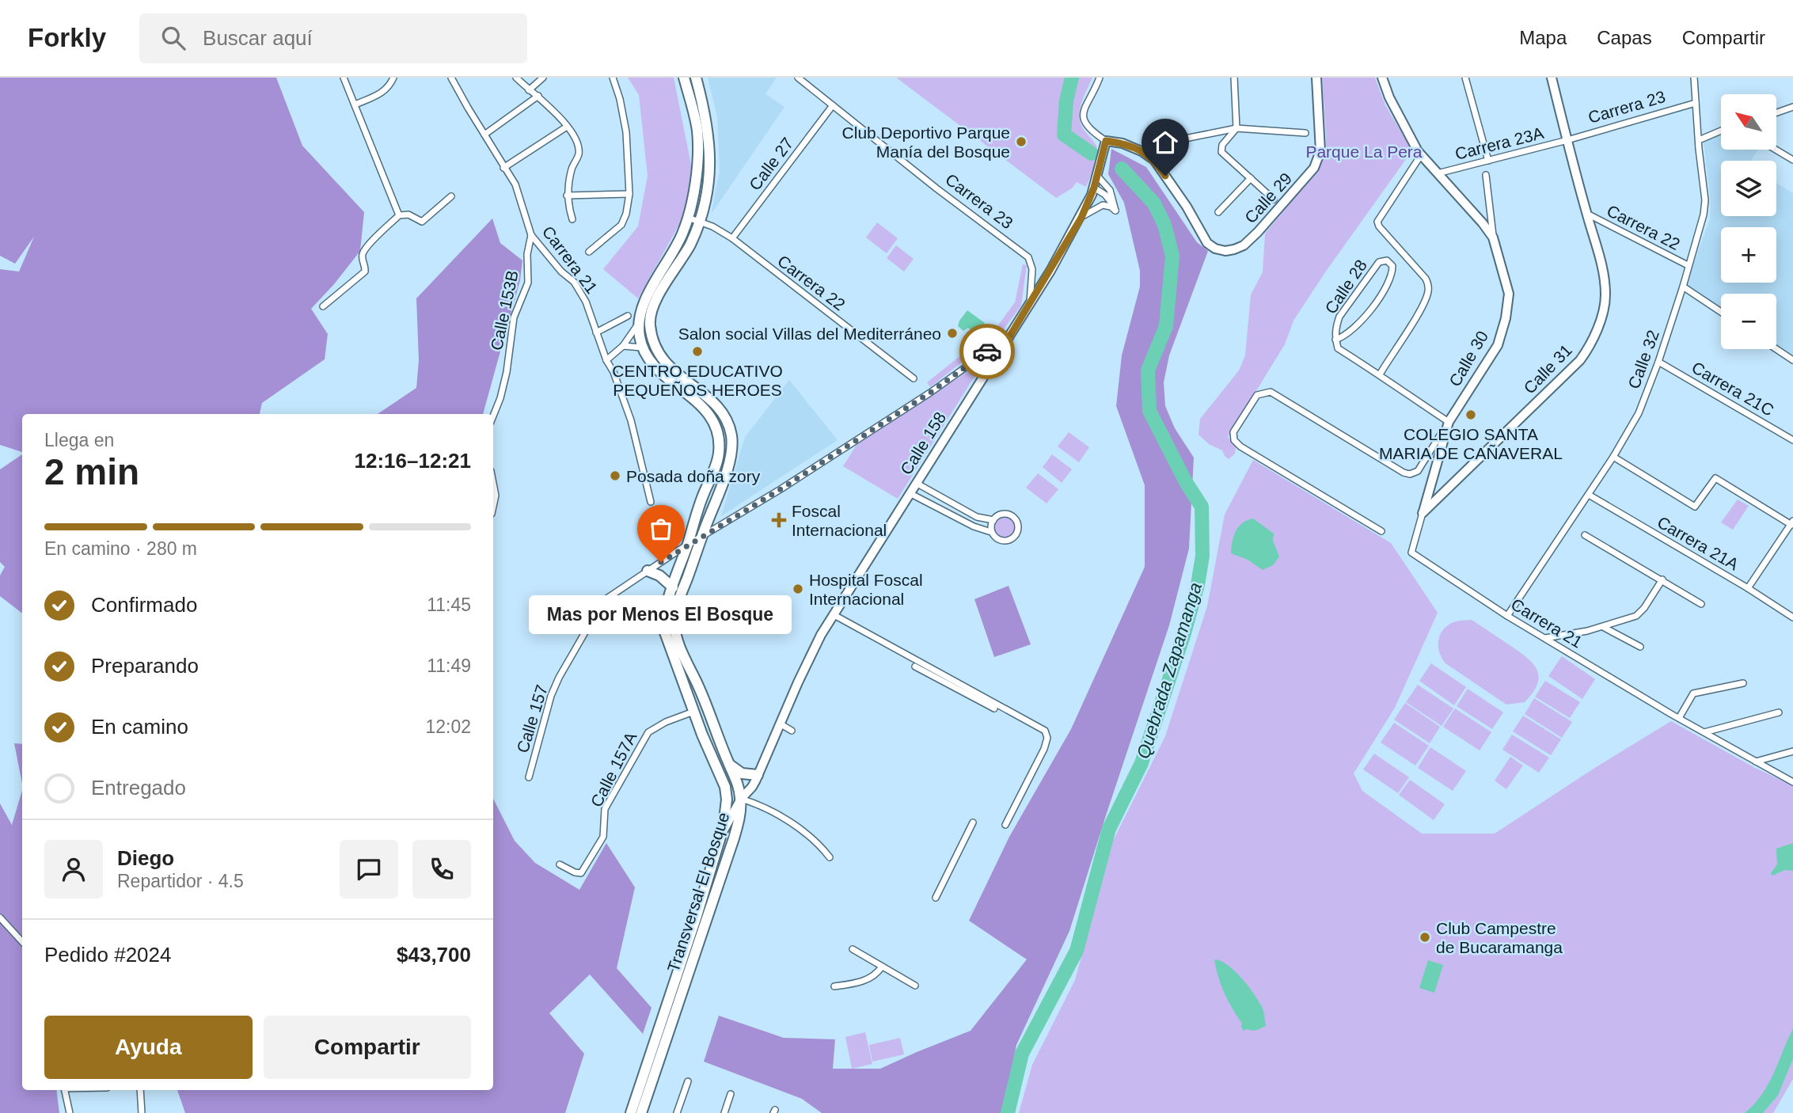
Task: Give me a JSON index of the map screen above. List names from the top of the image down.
{
  "streets": {
    "main road": ["Transversal El Bosque"],
    "street": [
      "Carrera 23",
      "Carrera 23A",
      "Calle 27",
      "Calle 29",
      "Carrera 22",
      "Carrera 21",
      "Calle 28",
      "Calle 153B",
      "Calle 30",
      "Calle 32",
      "Calle 31",
      "Carrera 21C",
      "Calle 158",
      "Carrera 21A",
      "Calle 157",
      "Calle 157A"
    ]
  },
  "crossings": [
    ["Carrera 23", "Carrera 23A"],
    ["Carrera 23", "Calle 27"],
    ["Carrera 23", "Calle 32"],
    ["Carrera 23", "Calle 31"],
    ["Carrera 23", "Calle 158"],
    ["Carrera 23A", "Calle 30"],
    ["Carrera 23A", "Calle 31"],
    ["Calle 27", "Carrera 22"],
    ["Calle 29", "Calle 158"],
    ["Carrera 22", "Calle 32"],
    ["Carrera 22", "Calle 31"],
    ["Carrera 22", "Transversal El Bosque"],
    ["Carrera 21", "Calle 153B"],
    ["Carrera 21", "Calle 30"],
    ["Carrera 21", "Calle 32"],
    ["Calle 30", "Calle 31"],
    ["Calle 32", "Carrera 21C"],
    ["Calle 32", "Carrera 21A"],
    ["Calle 158", "Calle 157"],
    ["Calle 158", "Transversal El Bosque"],
    ["Calle 157", "Transversal El Bosque"],
    ["Calle 157A", "Transversal El Bosque"]
  ],
  "water": ["Quebrada Zapamanga"],
  "parks": ["Parque La Pera"],
  "places": {
    "other": [
      "Club Deportivo Parque Manía del Bosque",
      "Salon social Villas del Mediterráneo",
      "CENTRO EDUCATIVO PEQUEÑOS HEROES",
      "COLEGIO SANTA MARIA DE CAÑAVERAL",
      "Posada doña zory",
      "Mas por Menos El Bosque",
      "Hospital Foscal Internacional",
      "Club Campestre de Bucaramanga"
    ],
    "health": ["Foscal Internacional"]
  },
  "north": "top left",
  "page": {
    "header": "Forkly",
    "search": "Buscar aquí",
    "nav": ["Mapa", "Capas", "Compartir"],
    "map_buttons": ["+", "−"],
    "heading": ["2 min", "Llega en", "12:16–12:21"],
    "panel": [
      "Diego",
      "Repartidor · 4.5",
      "Pedido #2024",
      "$43,700"
    ],
    "bar": "En camino · 280 m",
    "list": [
      ["Confirmado", "11:45"],
      ["Preparando", "11:49"],
      ["En camino", "12:02"],
      "Entregado"
    ],
    "bubble": "Mas por Menos El Bosque",
    "buttons": ["Ayuda", "Compartir"]
  }
}
